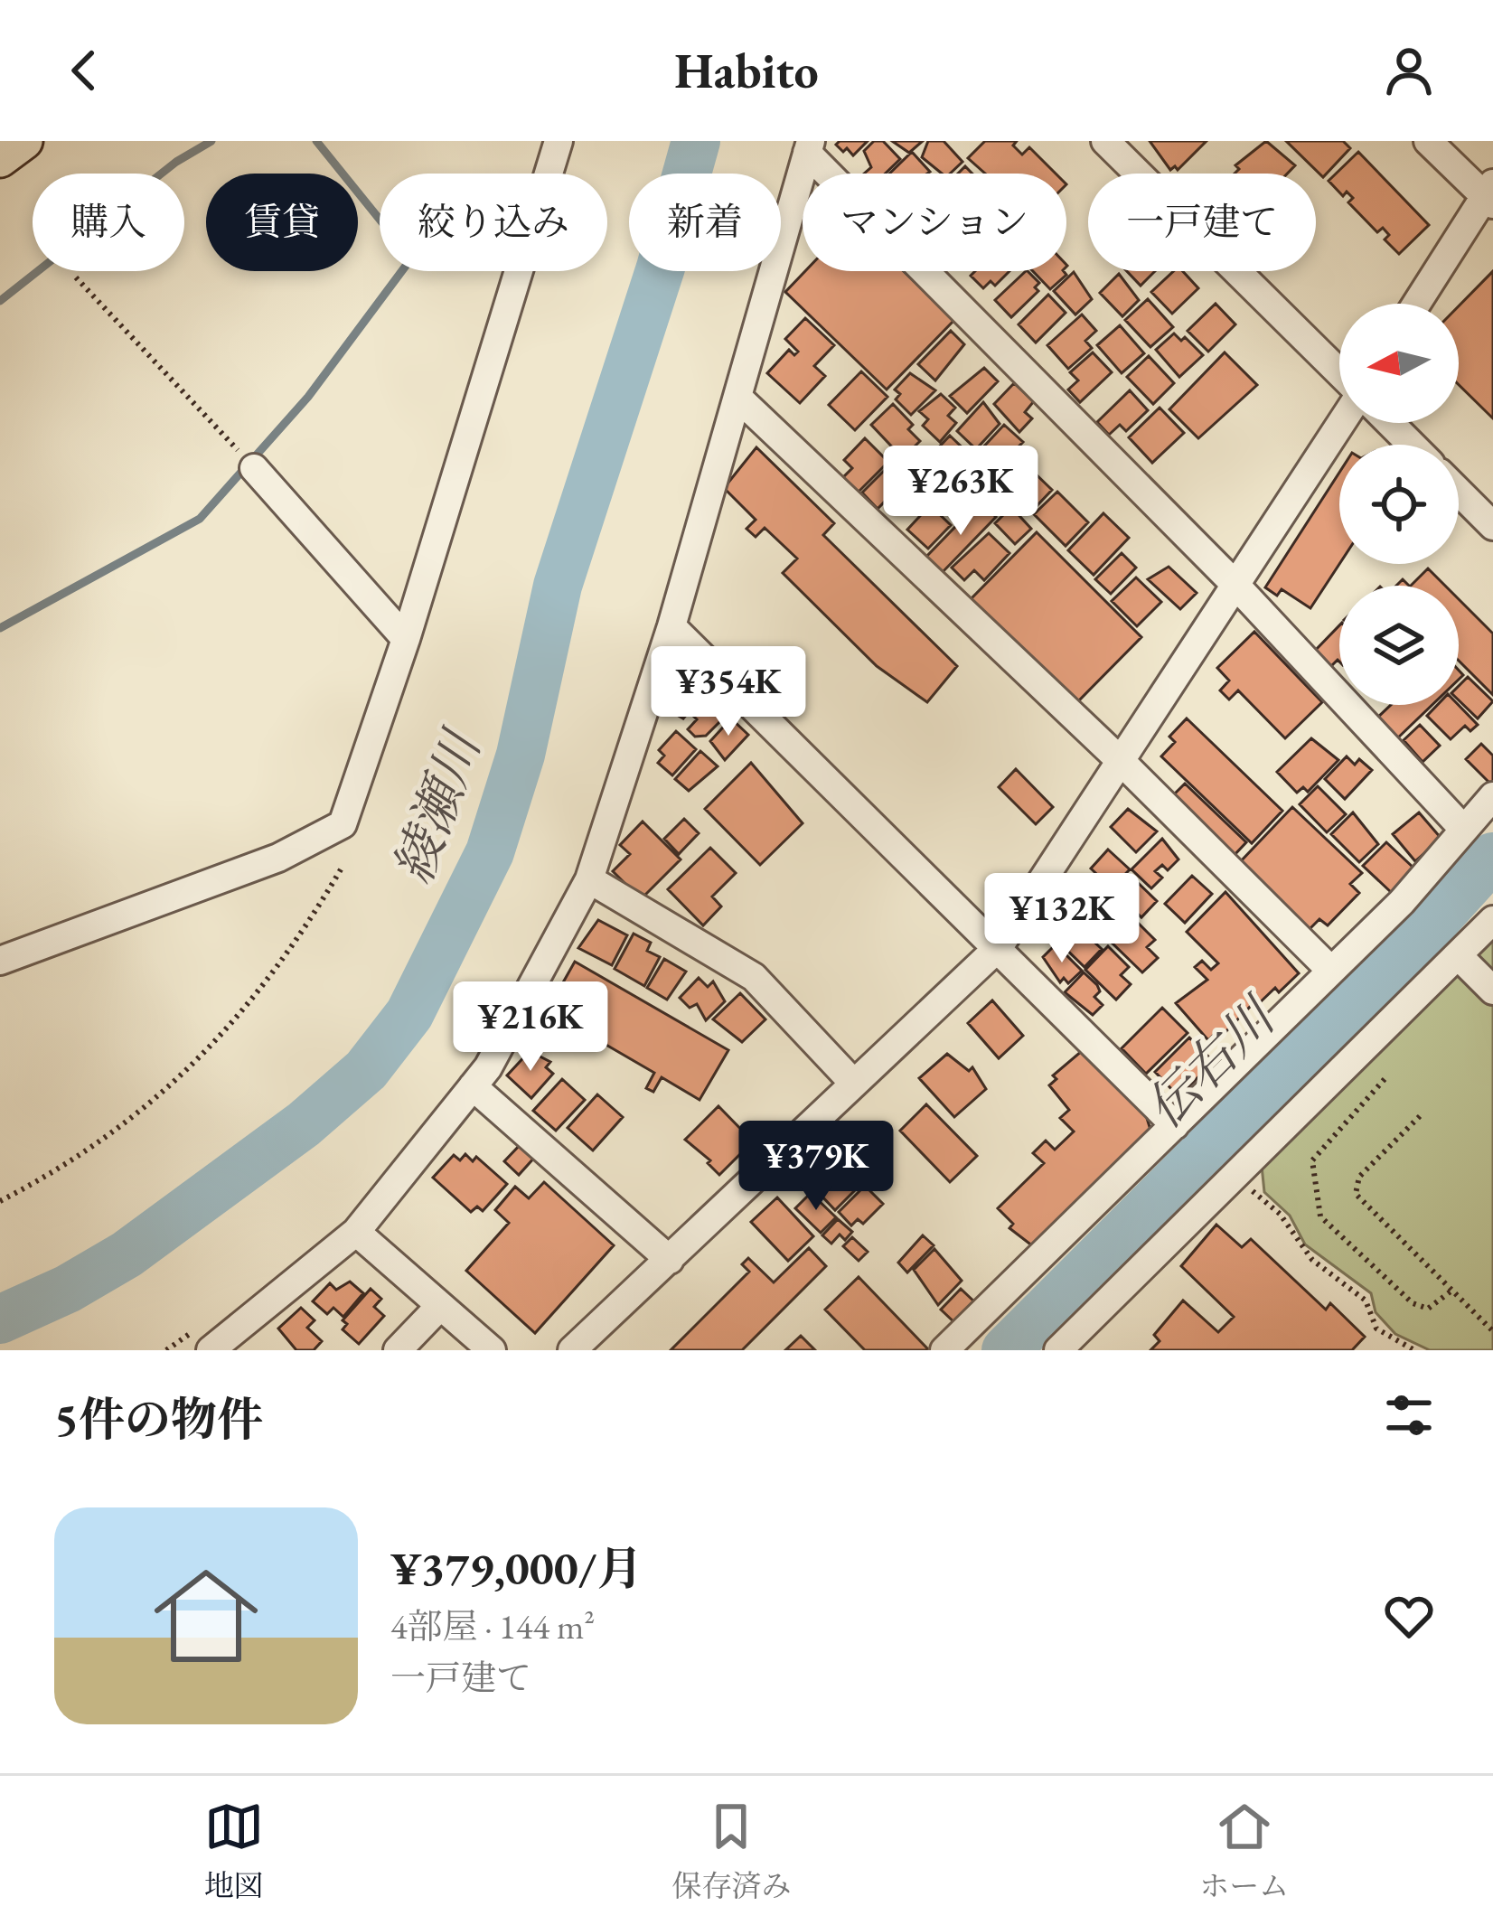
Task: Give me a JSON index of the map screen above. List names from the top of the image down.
{
  "water": ["綾瀬川", "伝右川"],
  "north": "left",
  "page": {
    "header": "Habito",
    "chip": [
      "購入",
      "賃貸",
      "絞り込み",
      "新着",
      "マンション",
      "一戸建て"
    ],
    "price": [
      "¥263K",
      "¥354K",
      "¥132K",
      "¥216K",
      "¥379K"
    ],
    "heading": "5件の物件",
    "list": [
      {
        "name": "¥379,000/月",
        "note": "4部屋 · 144 m² · 一戸建て"
      }
    ],
    "tabs": ["地図", "保存済み", "ホーム"]
  }
}
